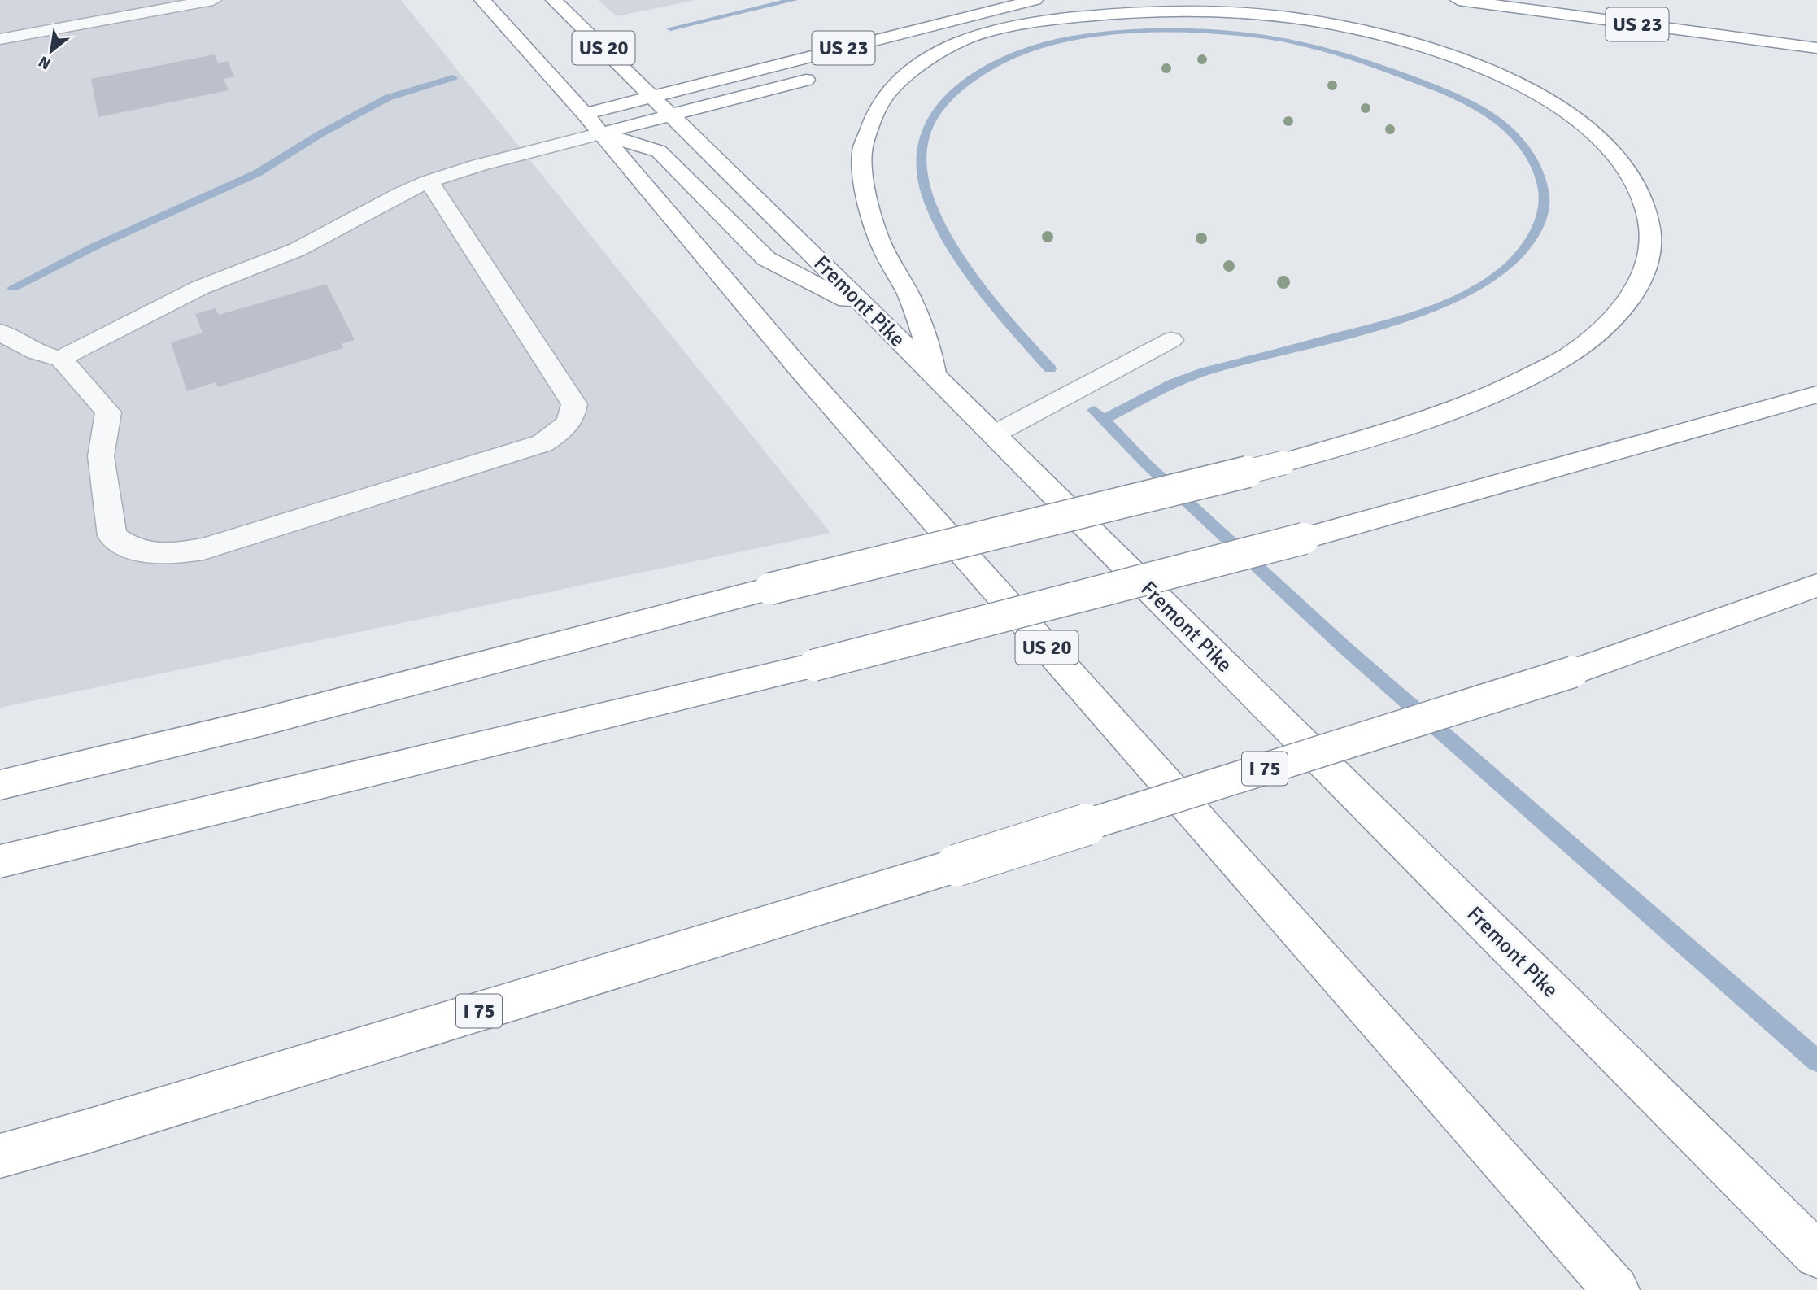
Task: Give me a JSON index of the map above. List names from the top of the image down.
{
  "streets": {
    "highway": [
      "US 23",
      "US 20",
      "Fremont Pike",
      "I 75"
    ]
  },
  "crossings": [
    ["US 23", "Fremont Pike"]
  ],
  "north": "bottom left"
}
